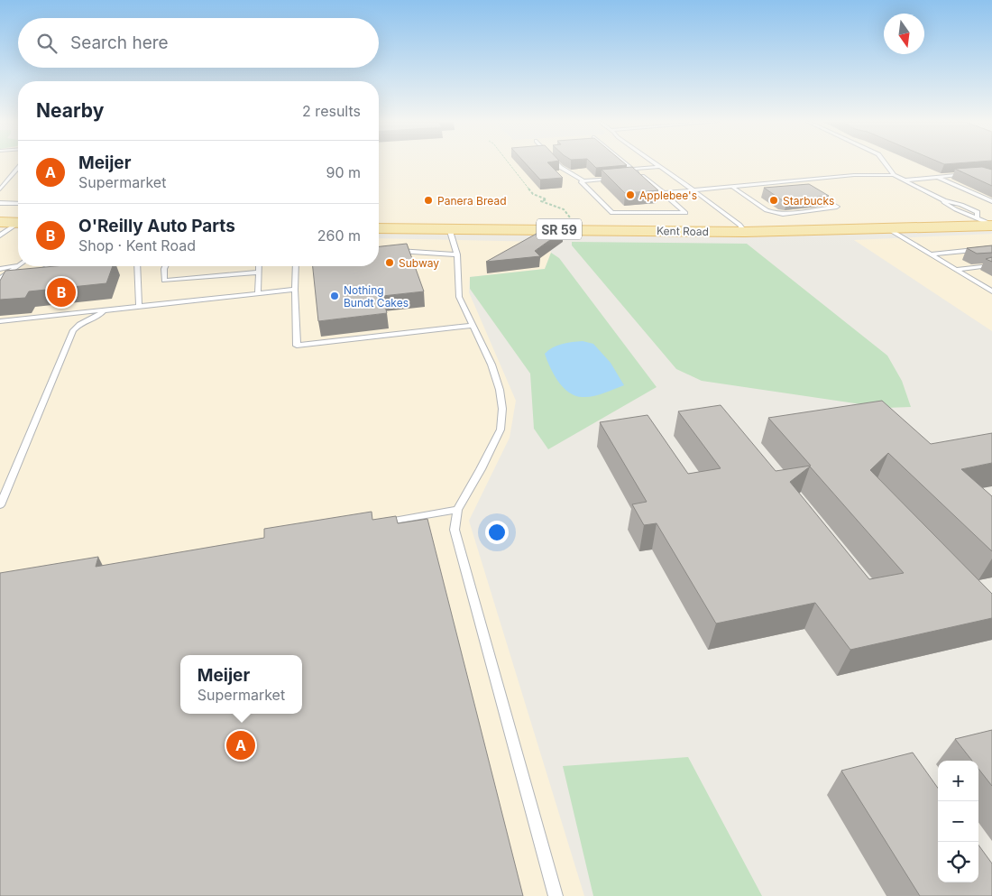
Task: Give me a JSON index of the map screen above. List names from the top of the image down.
{
  "streets": {
    "main road": ["SR 59", "Kent Road"]
  },
  "places": [
    "Applebee's",
    "Panera Bread",
    "Starbucks",
    "Subway",
    "Nothing Bundt Cakes"
  ],
  "north": "bottom",
  "page": {
    "search": "Search here",
    "heading": ["Nearby", "2 results"],
    "list": [
      {
        "mark": "A",
        "name": "Meijer",
        "note": "Supermarket",
        "value": "90 m"
      },
      {
        "mark": "B",
        "name": "O'Reilly Auto Parts",
        "note": "Shop · Kent Road",
        "value": "260 m"
      }
    ],
    "pins": ["B", "A"],
    "popup": ["Meijer", "Supermarket"],
    "map_buttons": ["+", "−"]
  }
}
